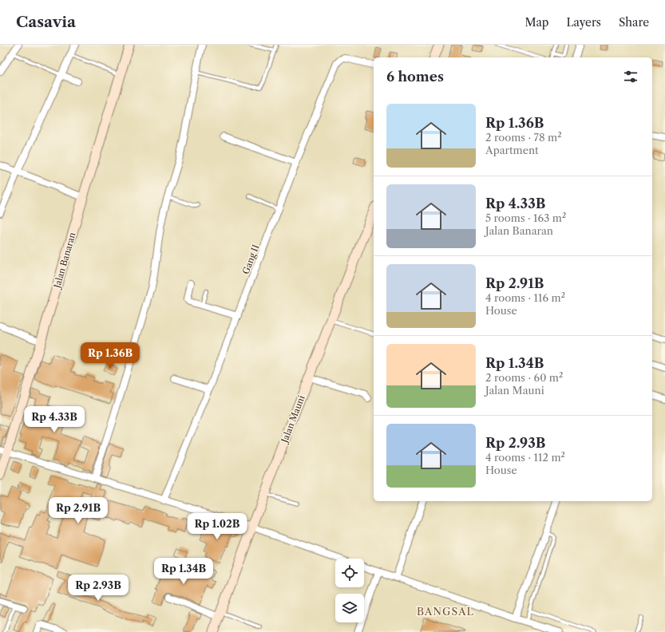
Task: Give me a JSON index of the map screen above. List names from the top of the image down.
{
  "streets": {
    "main road": ["Jalan Banaran", "Jalan Mauni"],
    "street": ["Gang II"]
  },
  "districts": ["BANGSAL"],
  "page": {
    "header": "Casavia",
    "nav": ["Map", "Layers", "Share"],
    "heading": "6 homes",
    "list": [
      {
        "name": "Rp 1.36B",
        "note": "2 rooms · 78 m² · Apartment"
      },
      {
        "name": "Rp 4.33B",
        "note": "5 rooms · 163 m² · Jalan Banaran"
      },
      {
        "name": "Rp 2.91B",
        "note": "4 rooms · 116 m² · House"
      },
      {
        "name": "Rp 1.34B",
        "note": "2 rooms · 60 m² · Jalan Mauni"
      },
      {
        "name": "Rp 2.93B",
        "note": "4 rooms · 112 m² · House"
      }
    ],
    "price": [
      "Rp 1.36B",
      "Rp 4.33B",
      "Rp 2.91B",
      "Rp 1.02B",
      "Rp 1.34B",
      "Rp 2.93B"
    ]
  }
}
